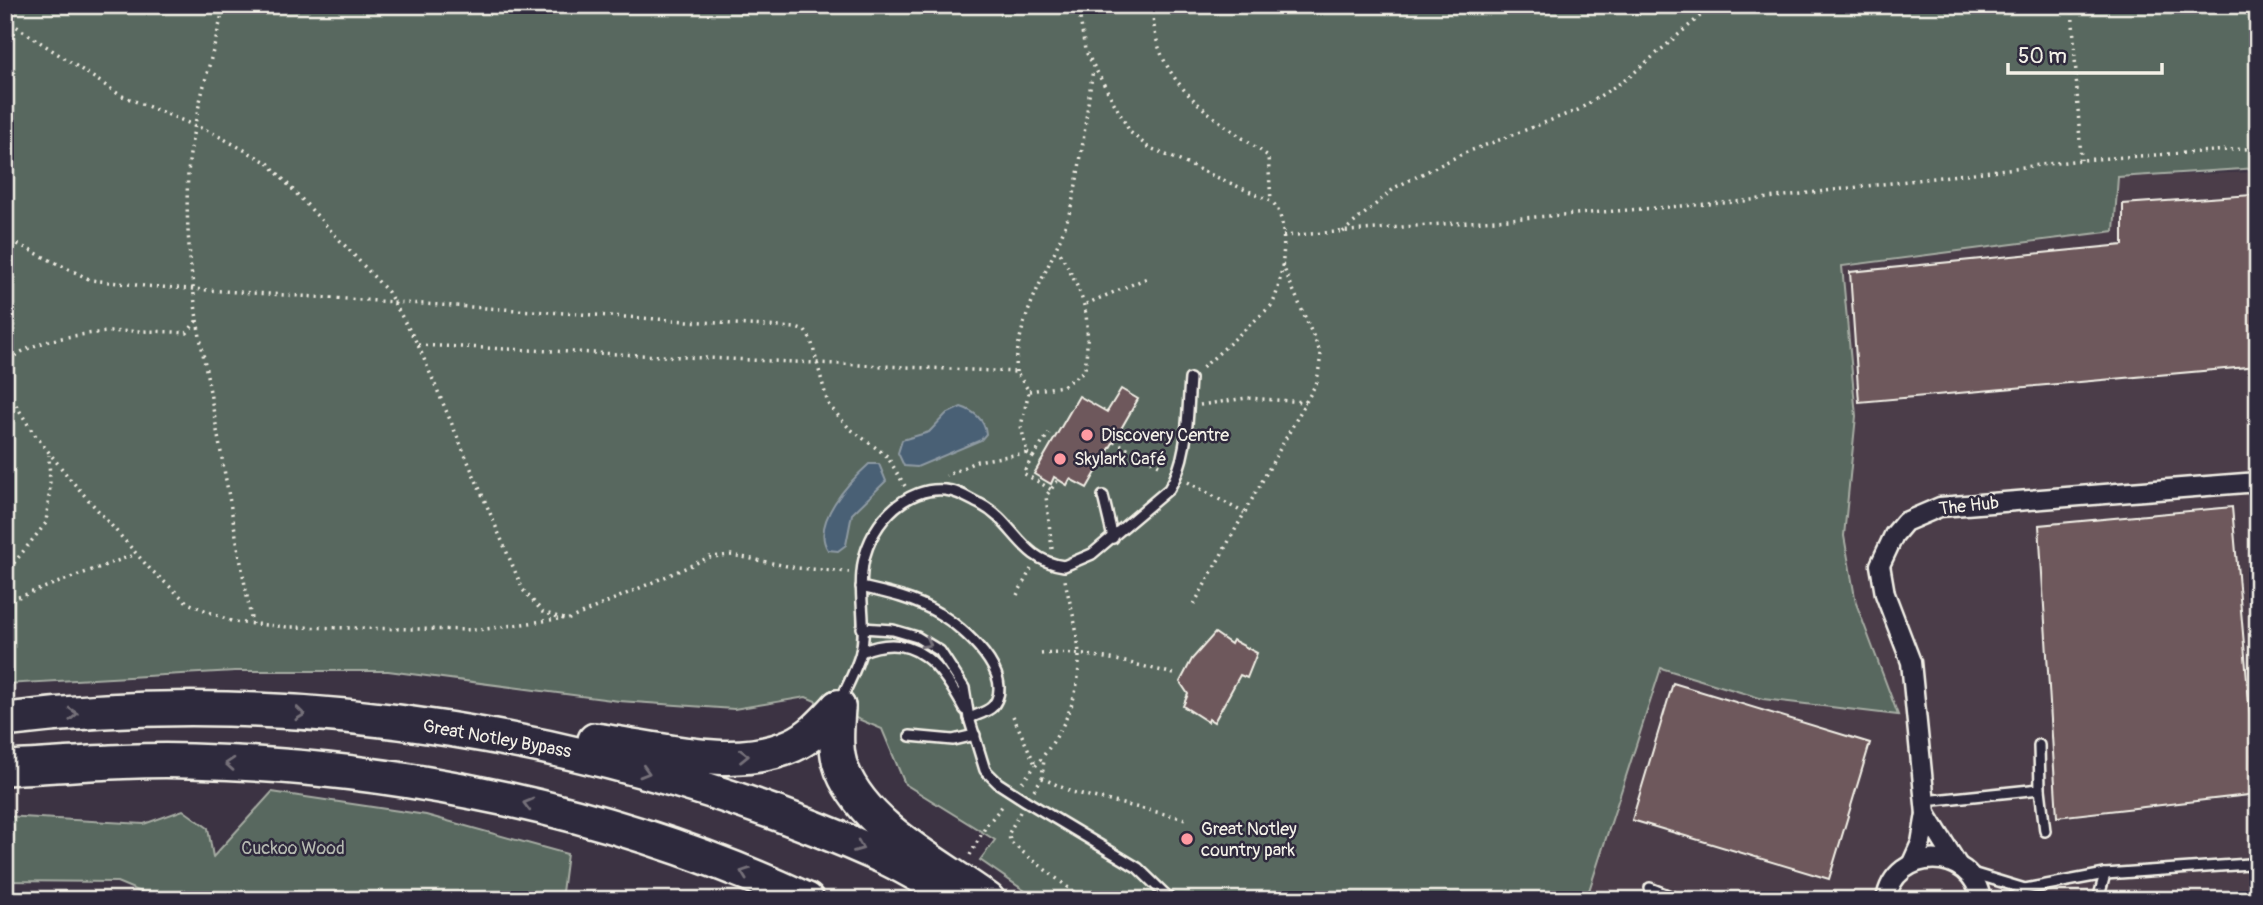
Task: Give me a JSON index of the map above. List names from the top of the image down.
{
  "streets": {
    "highway": ["Great Notley Bypass"],
    "street": ["The Hub"]
  },
  "parks": ["Cuckoo Wood"],
  "places": ["Discovery Centre", "Skylark Café", "Great Notley country park"],
  "scale_bar": "50 m"
}
